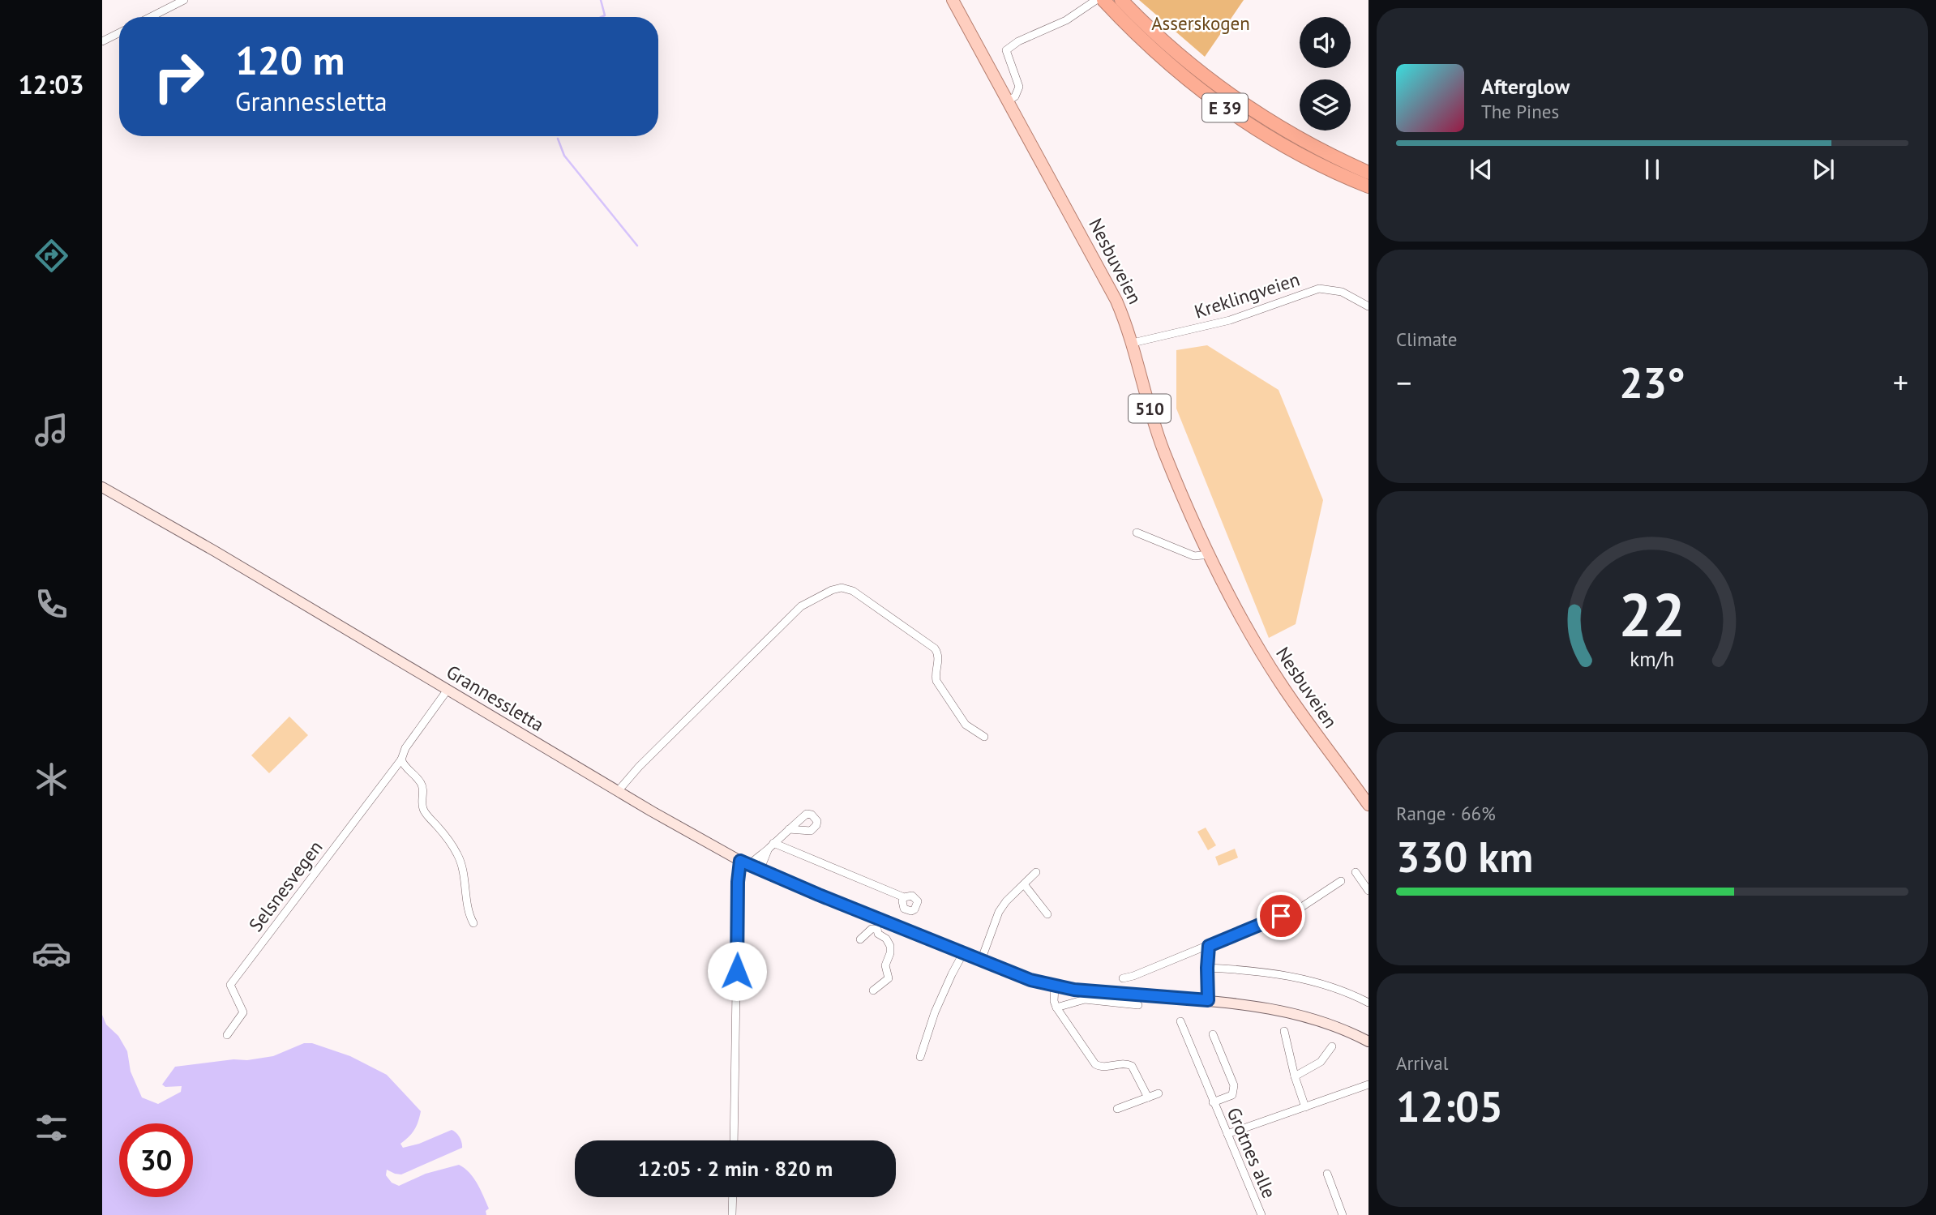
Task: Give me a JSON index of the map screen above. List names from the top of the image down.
{
  "streets": {
    "highway": ["E 39"],
    "main road": ["Nesbuveien", "510", "Grannessletta"],
    "street": ["Kreklingveien", "Selsnesvegen", "Grotnes alle"]
  },
  "crossings": [
    ["Nesbuveien", "Kreklingveien"],
    ["Grannessletta", "Selsnesvegen"]
  ],
  "parks": ["Asserskogen"],
  "page": {
    "tabs": "12:03",
    "turn": ["120 m", "Grannessletta"],
    "song": ["Afterglow", "The Pines"],
    "tile": [
      "Climate",
      ["Range · 66%", "330 km"],
      ["Arrival", "12:05"]
    ],
    "heat": ["−", "23°", "+"],
    "limit": "30",
    "trip": "12:05 · 2 min · 820 m",
    "gauge": ["22", "km/h"]
  }
}
